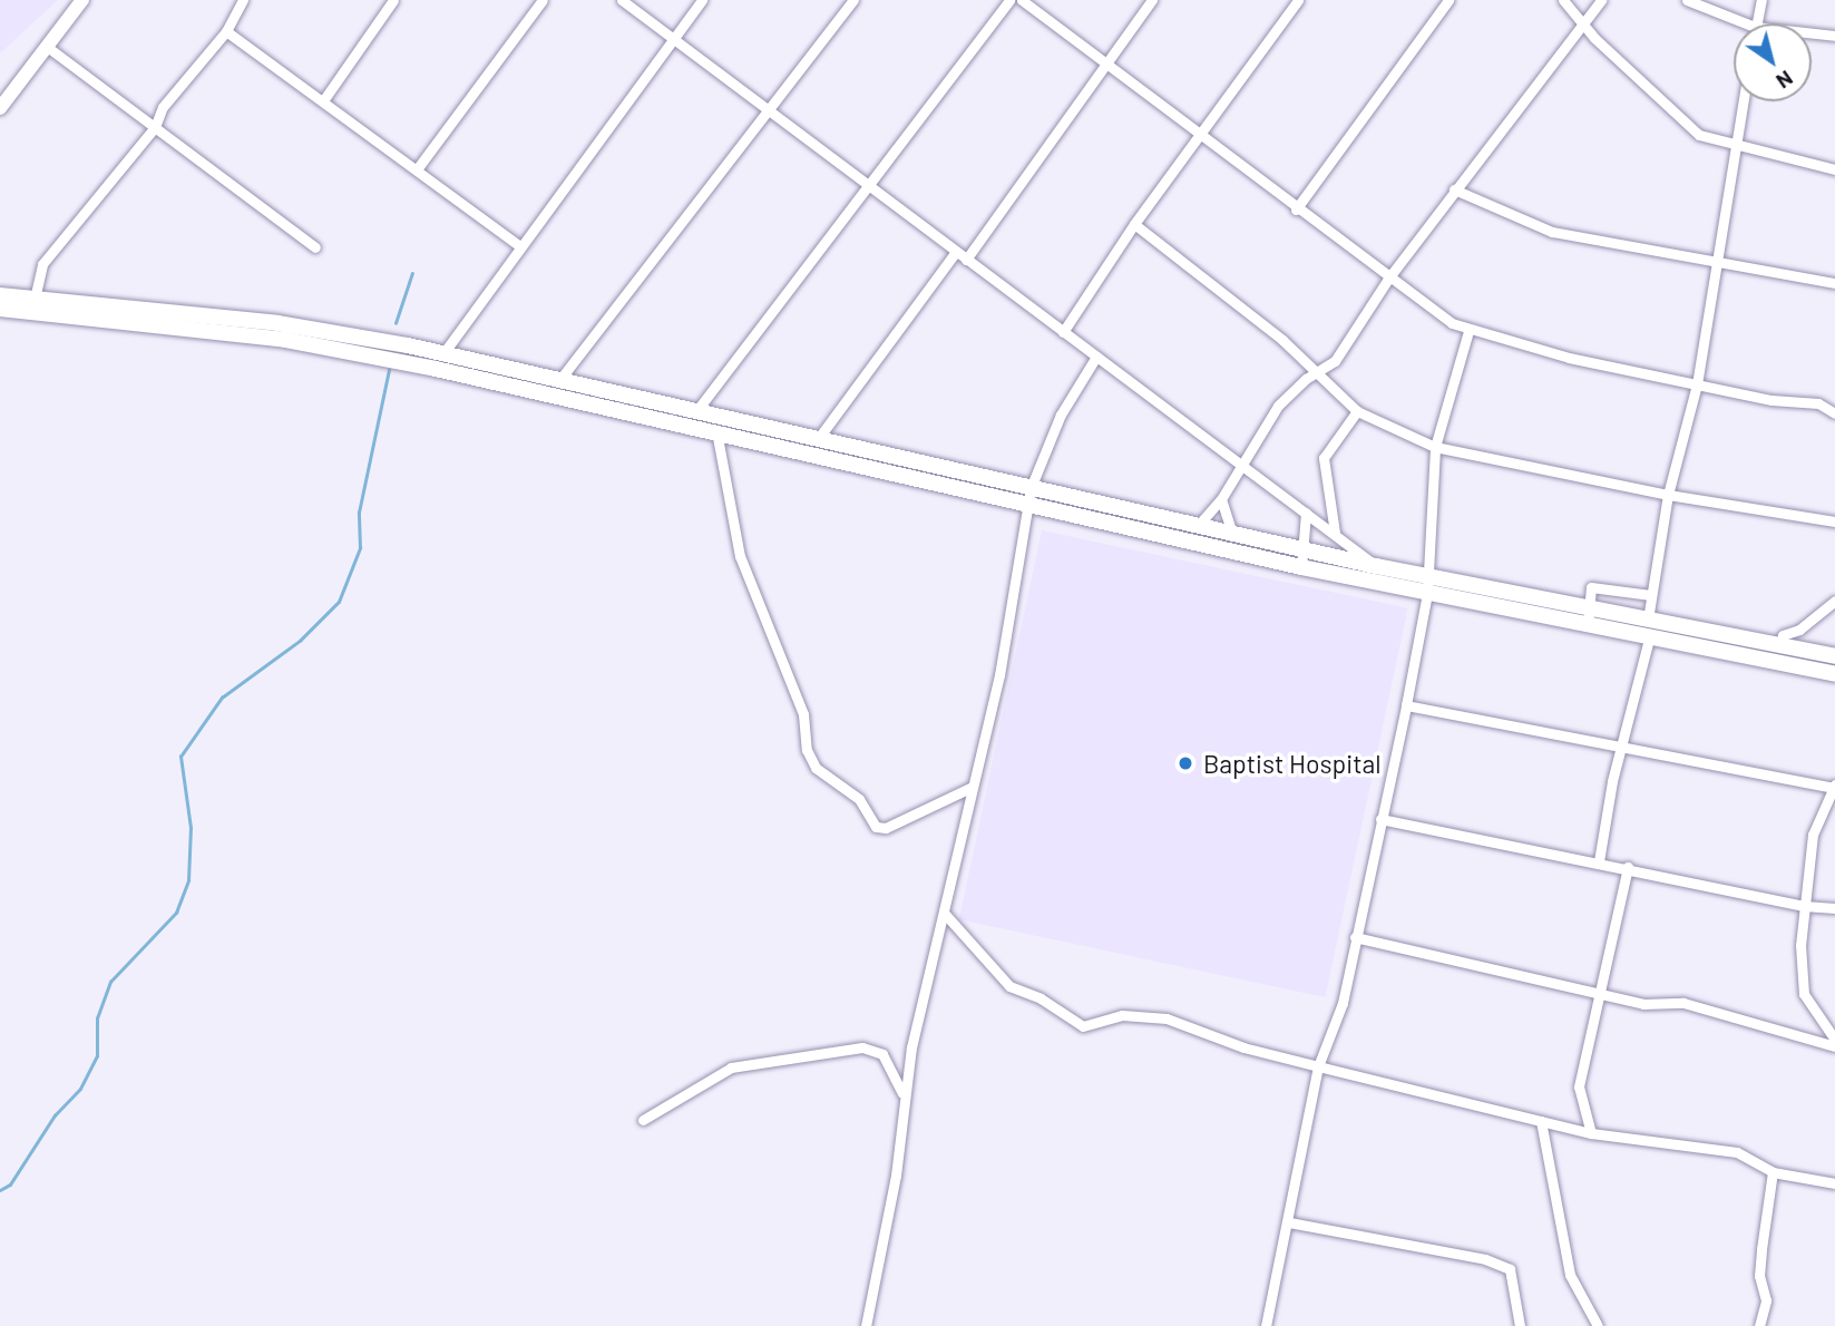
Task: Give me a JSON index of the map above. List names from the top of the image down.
{
  "places": ["Baptist Hospital"],
  "north": "bottom right"
}
